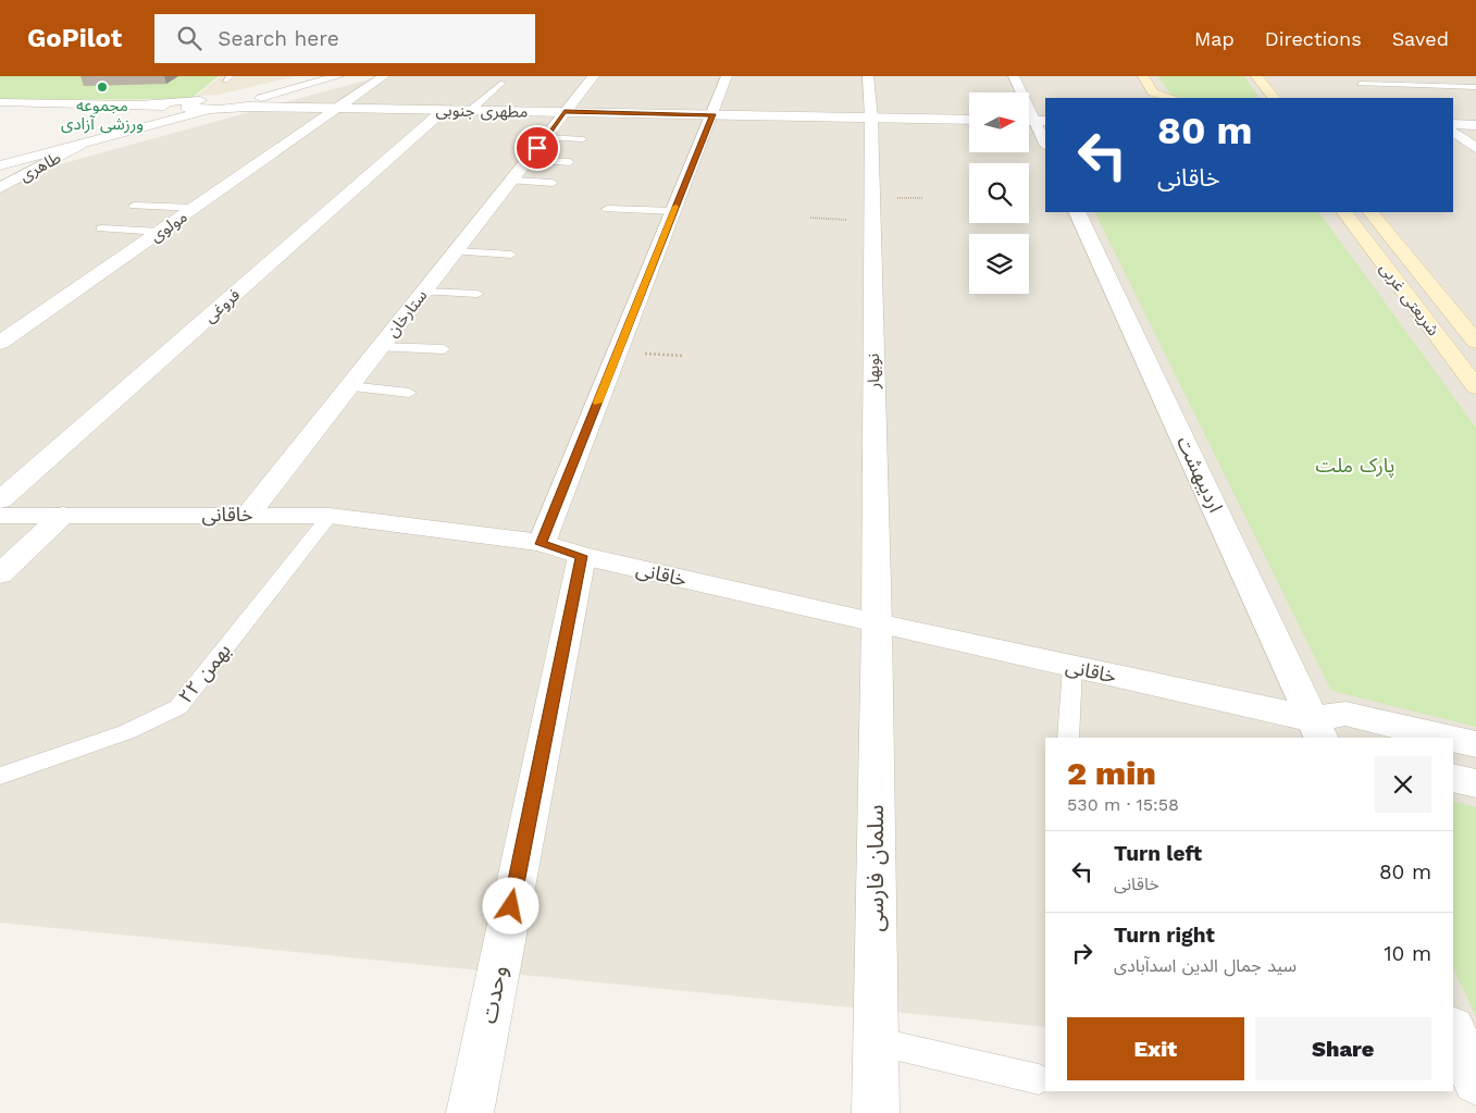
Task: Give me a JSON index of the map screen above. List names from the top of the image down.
{
  "streets": {
    "main road": ["شریعتی غربی"],
    "street": [
      "مطهری جنوبی",
      "طاهری",
      "مولوی",
      "فروغی",
      "ستارخان",
      "نوبهار",
      "اردیبهشت",
      "خاقانی",
      "سلمان فارسی",
      "وحدت"
    ],
    "lane": ["۲۲ بهمن"]
  },
  "crossings": [
    ["مطهری جنوبی", "مولوی"],
    ["مطهری جنوبی", "فروغی"],
    ["مطهری جنوبی", "ستارخان"],
    ["مطهری جنوبی", "نوبهار"],
    ["ستارخان", "خاقانی"],
    ["نوبهار", "خاقانی"],
    ["نوبهار", "سلمان فارسی"],
    ["اردیبهشت", "خاقانی"],
    ["خاقانی", "۲۲ بهمن"],
    ["خاقانی", "سلمان فارسی"],
    ["خاقانی", "وحدت"]
  ],
  "parks": ["پارک ملت"],
  "places": ["مجموعه ورزشی آزادی"],
  "north": "right",
  "page": {
    "header": "GoPilot",
    "search": "Search here",
    "nav": ["Map", "Directions", "Saved"],
    "turn": ["80 m", "خاقانی"],
    "heading": ["2 min", "530 m · 15:58"],
    "list": [
      {
        "name": "Turn left",
        "note": "خاقانی",
        "value": "80 m"
      },
      {
        "name": "Turn right",
        "note": "سید جمال الدین اسدآبادی",
        "value": "10 m"
      }
    ],
    "buttons": ["Exit", "Share"]
  }
}
